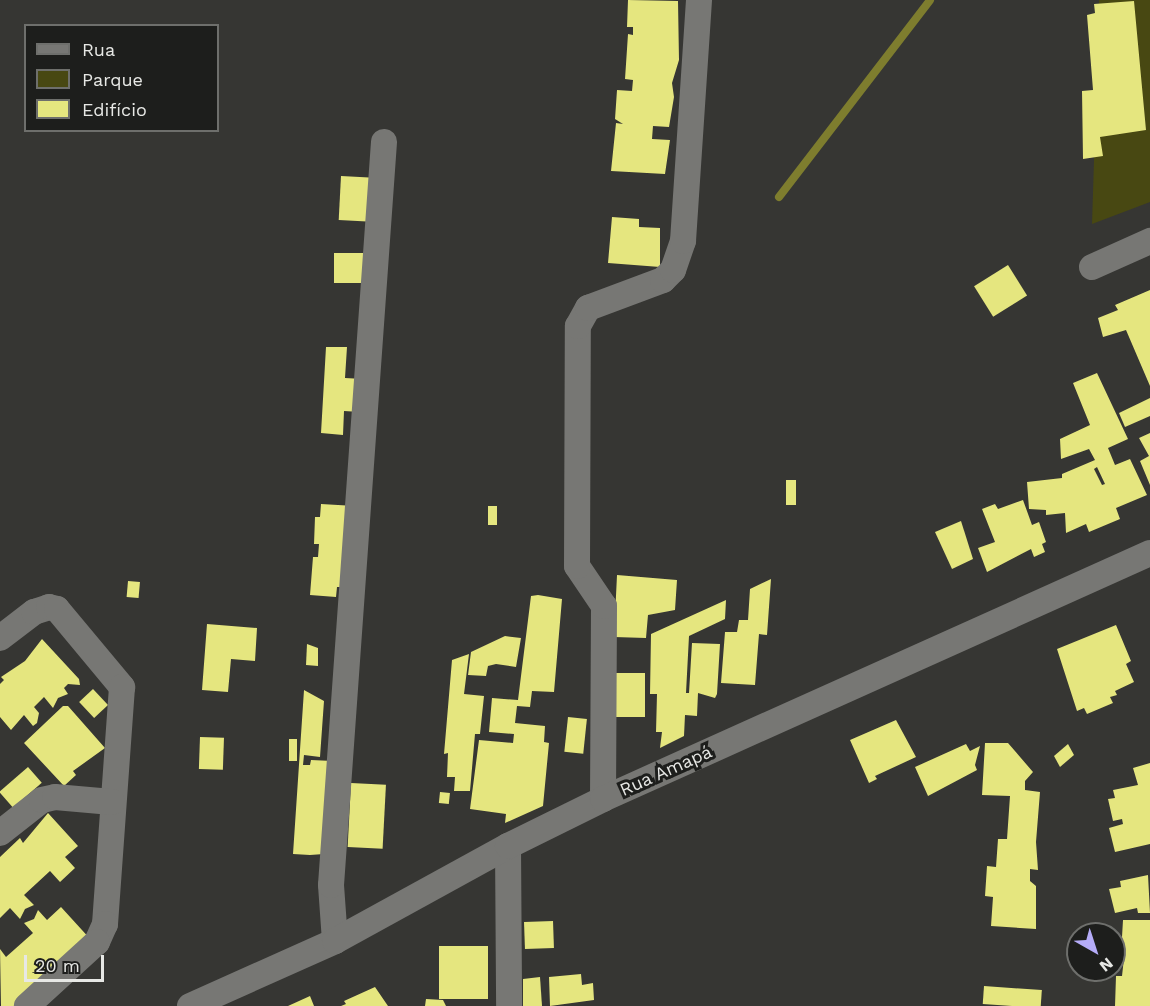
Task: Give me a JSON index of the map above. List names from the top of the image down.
{
  "streets": {
    "street": ["Rua Amapá"]
  },
  "legend": ["Rua", "Parque", "Edifício"],
  "scale_bar": "20 m",
  "north": "bottom right"
}
